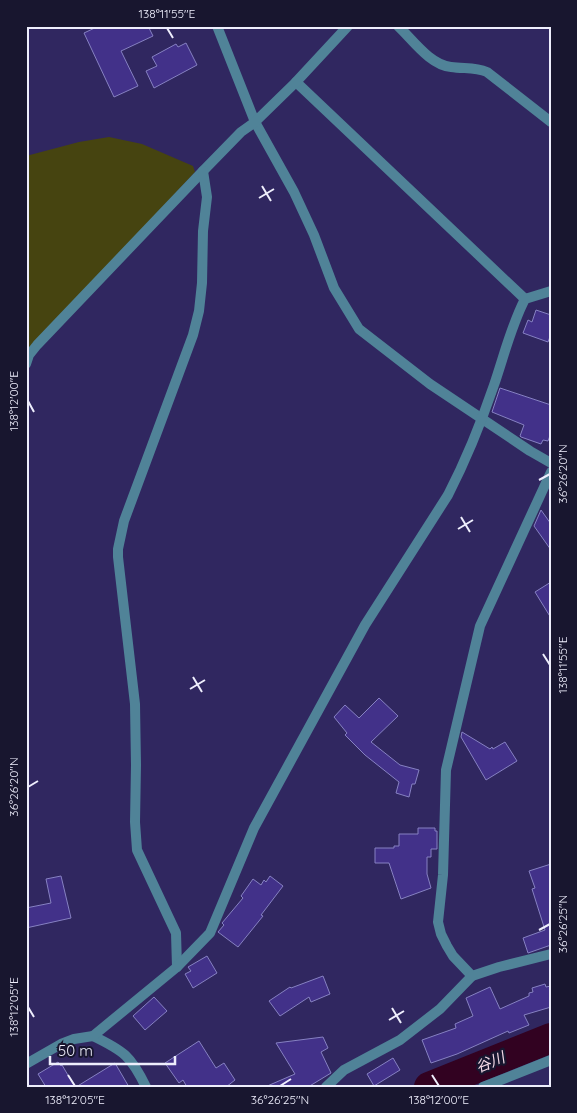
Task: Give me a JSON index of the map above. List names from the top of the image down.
{
  "water": ["谷川"],
  "scale_bar": "50 m",
  "coordinates": [
    "138°11'55\"E",
    "138°12'00\"E",
    "36°26'20\"N",
    "36°26'25\"N",
    "138°12'05\"E"
  ]
}
